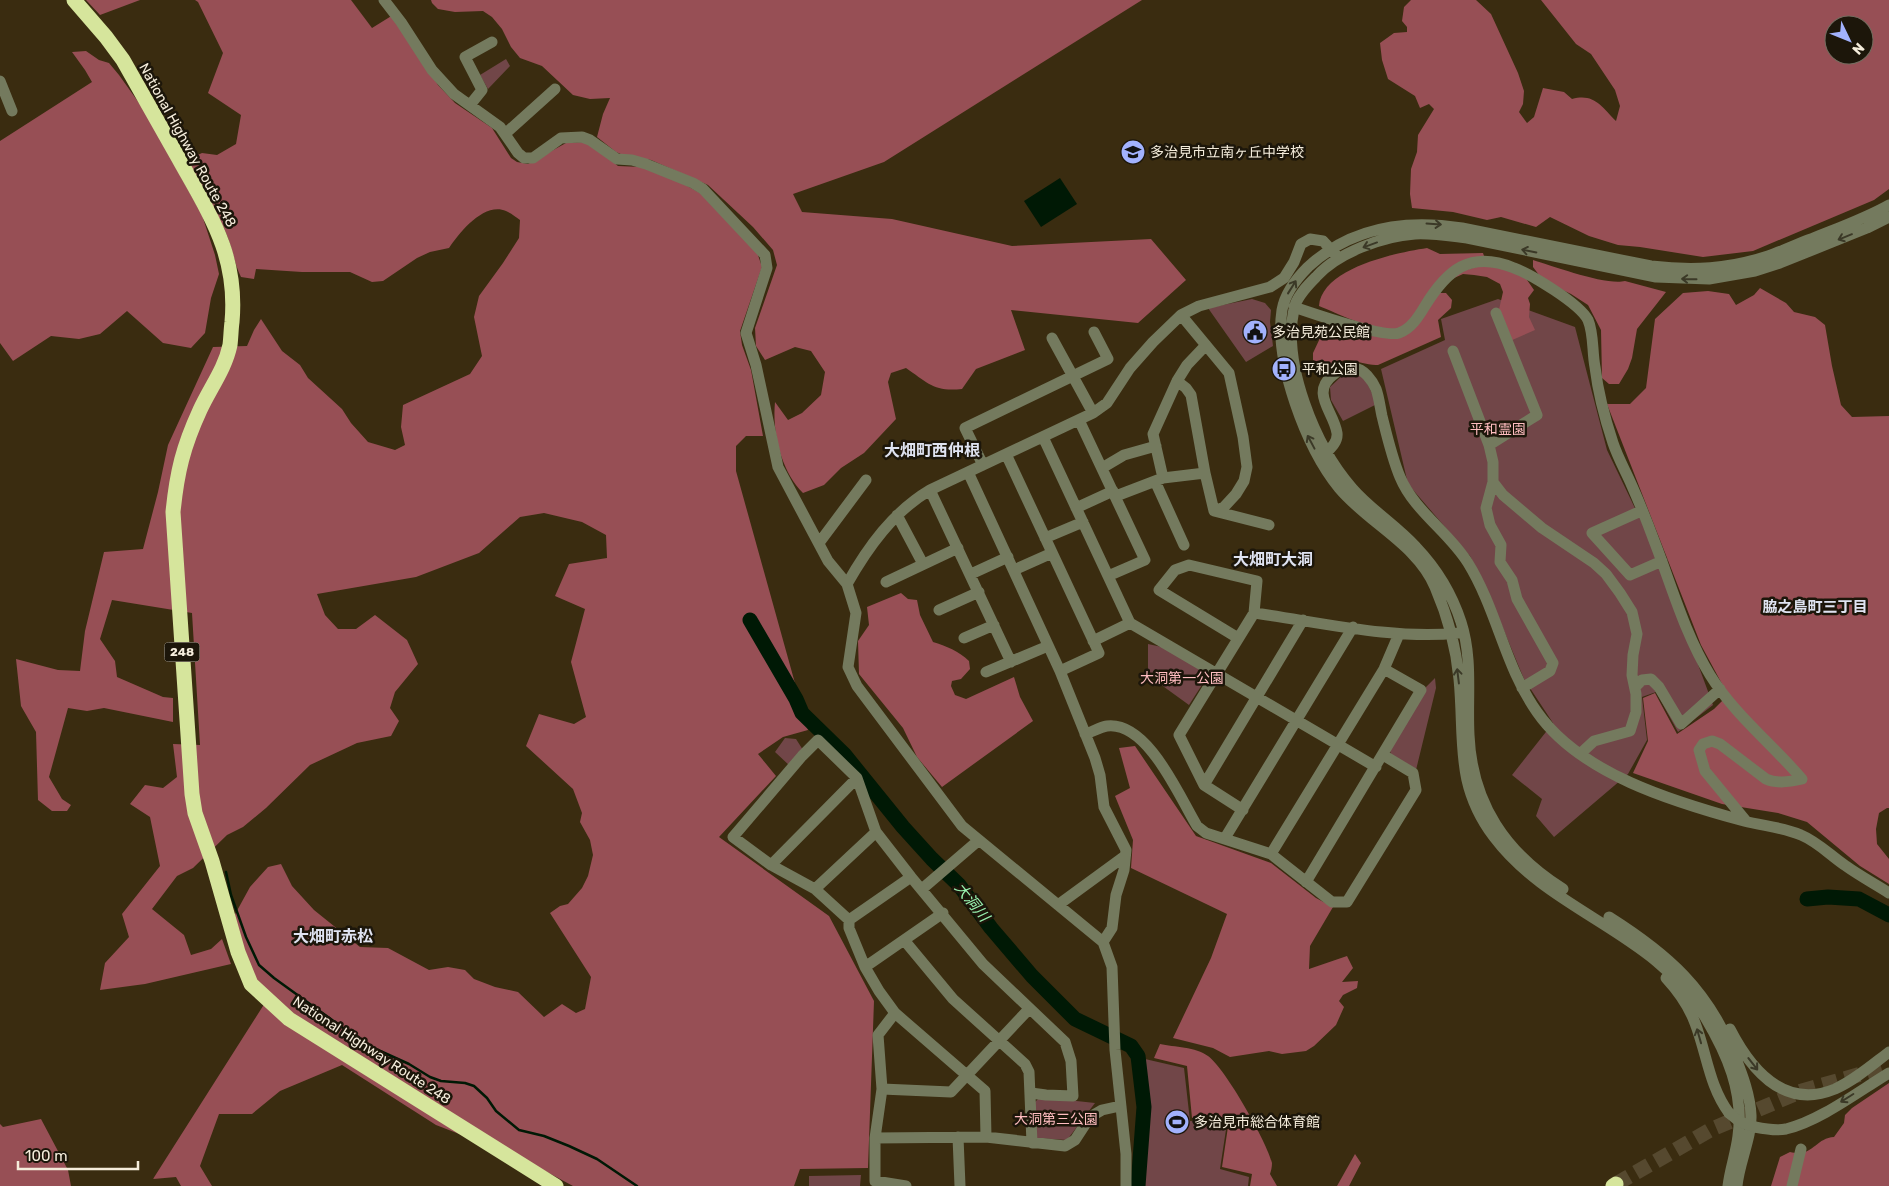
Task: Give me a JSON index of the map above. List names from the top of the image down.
{
  "streets": {
    "highway": ["National Highway Route 248", "248"]
  },
  "districts": [
    "大畑町西仲根",
    "大畑町大洞",
    "脇之島町三丁目",
    "大畑町赤松"
  ],
  "water": ["大洞川"],
  "parks": ["平和霊園", "大洞第一公園", "大洞第三公園"],
  "places": {
    "school or university": ["多治見市立南ヶ丘中学校"],
    "public building": ["多治見苑公民館"],
    "bus stop": ["平和公園"],
    "sports": ["多治見市総合体育館"]
  },
  "scale_bar": "100 m",
  "north": "bottom right"
}
